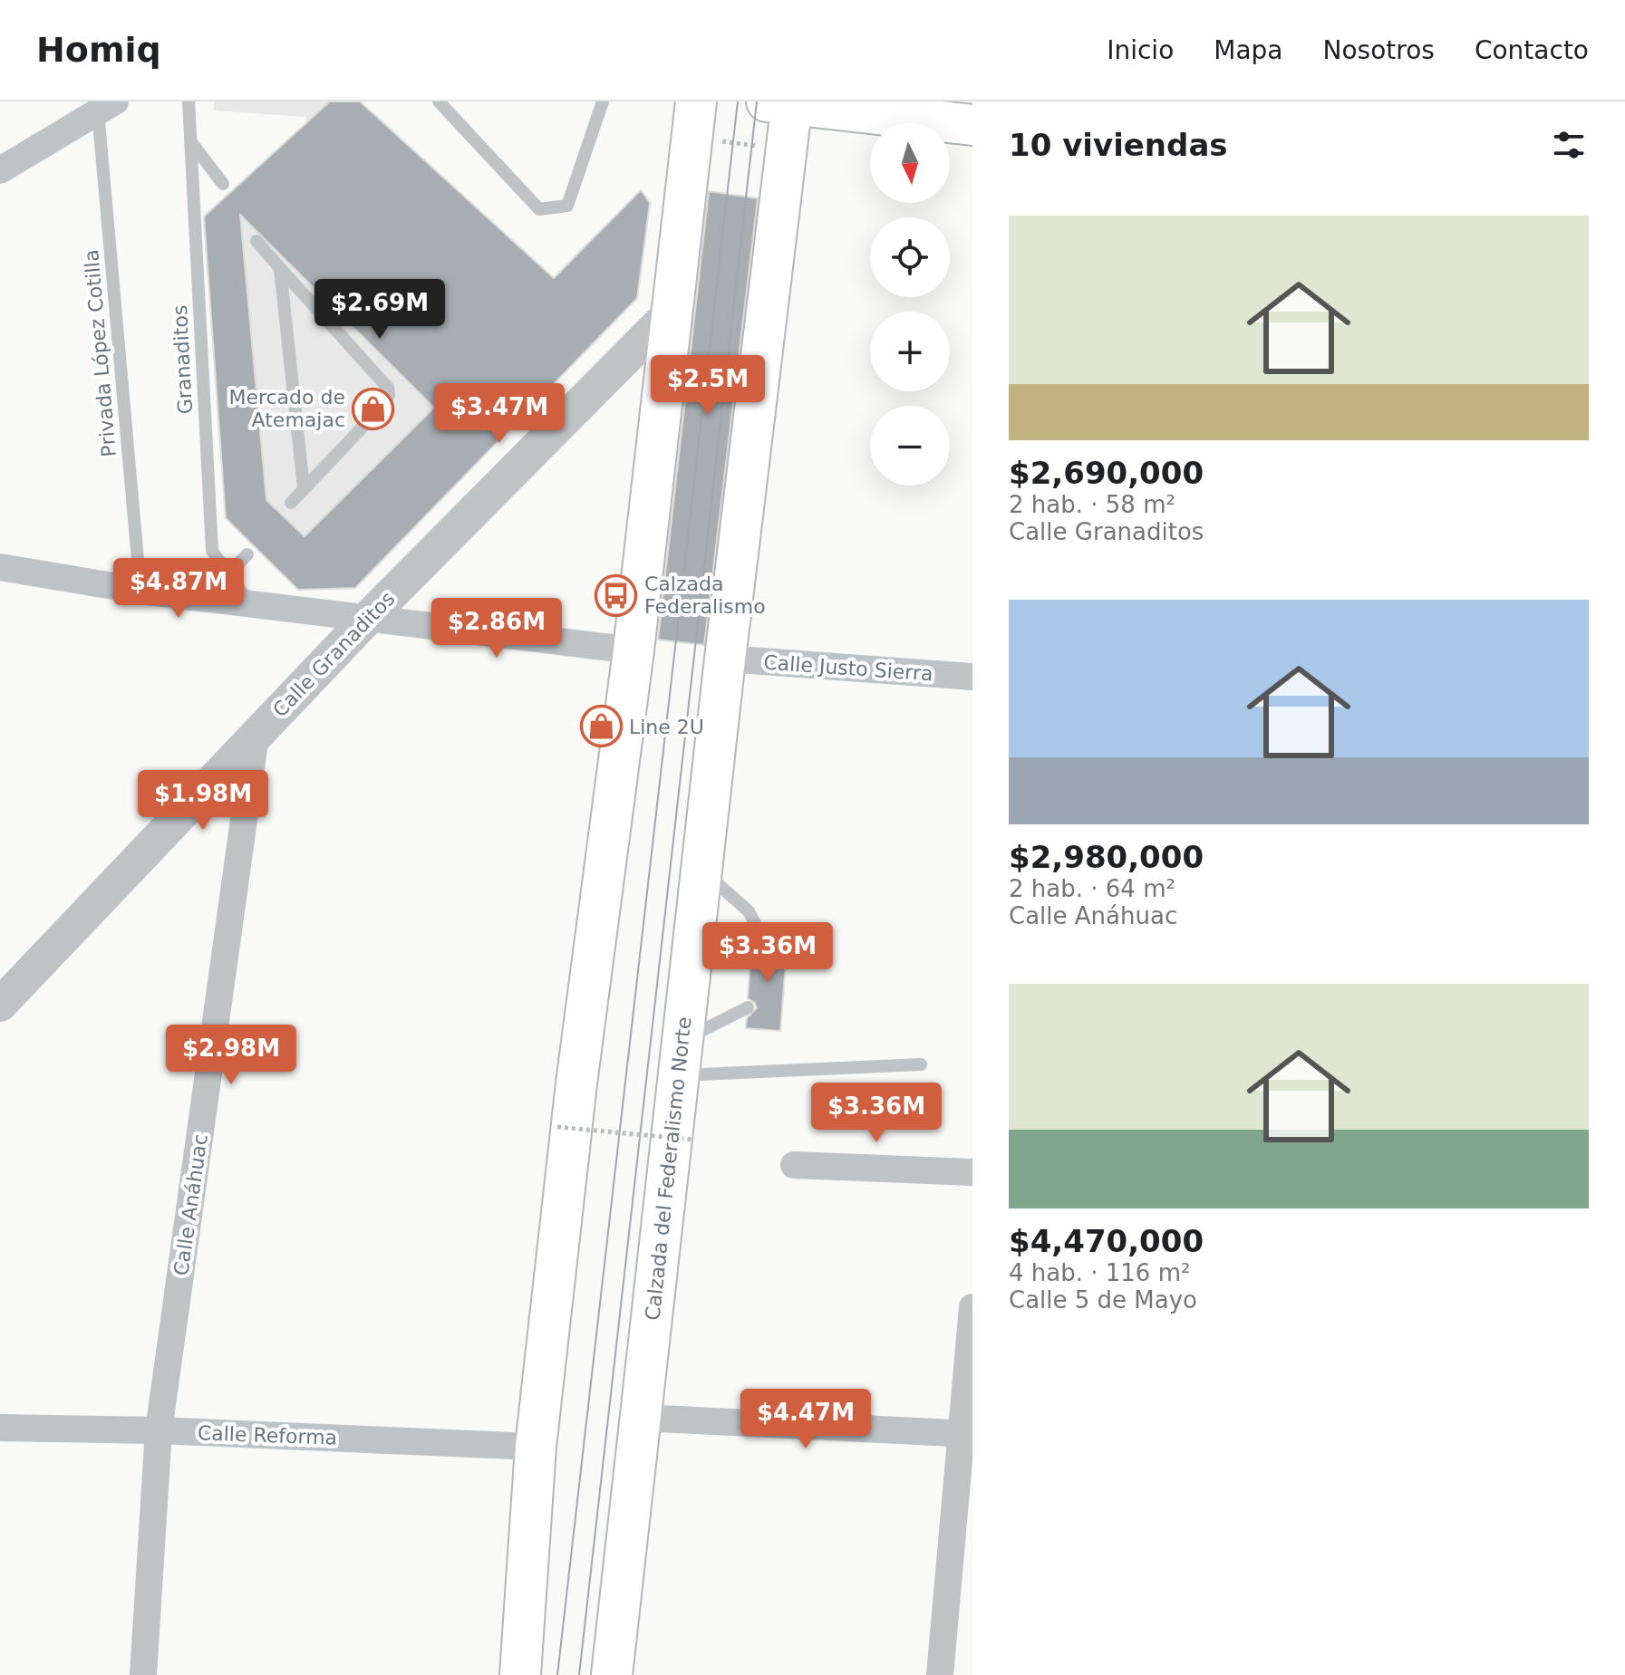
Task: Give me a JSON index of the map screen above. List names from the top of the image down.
{
  "streets": {
    "main road": ["Calzada del Federalismo Norte"],
    "street": [
      "Calle Granaditos",
      "Calle Justo Sierra",
      "Calle Anáhuac",
      "Calle Reforma"
    ],
    "lane": ["Privada López Cotilla", "Granaditos"]
  },
  "crossings": [
    ["Calle Granaditos", "Calle Anáhuac"],
    ["Calle Justo Sierra", "Calzada del Federalismo Norte"],
    ["Calle Anáhuac", "Calle Reforma"]
  ],
  "places": {
    "shop": ["Mercado de Atemajac", "Line 2U"],
    "bus stop": ["Calzada Federalismo"]
  },
  "north": "bottom",
  "page": {
    "header": "Homiq",
    "nav": [
      "Inicio",
      "Mapa",
      "Nosotros",
      "Contacto"
    ],
    "heading": "10 viviendas",
    "map_buttons": ["+", "−"],
    "list": [
      {
        "name": "$2,690,000",
        "note": "2 hab. · 58 m² · Calle Granaditos"
      },
      {
        "name": "$2,980,000",
        "note": "2 hab. · 64 m² · Calle Anáhuac"
      },
      {
        "name": "$4,470,000",
        "note": "4 hab. · 116 m² · Calle 5 de Mayo"
      }
    ],
    "price": [
      "$2.69M",
      "$2.5M",
      "$3.47M",
      "$4.87M",
      "$2.86M",
      "$1.98M",
      "$3.36M",
      "$2.98M",
      "$3.36M",
      "$4.47M"
    ]
  }
}
